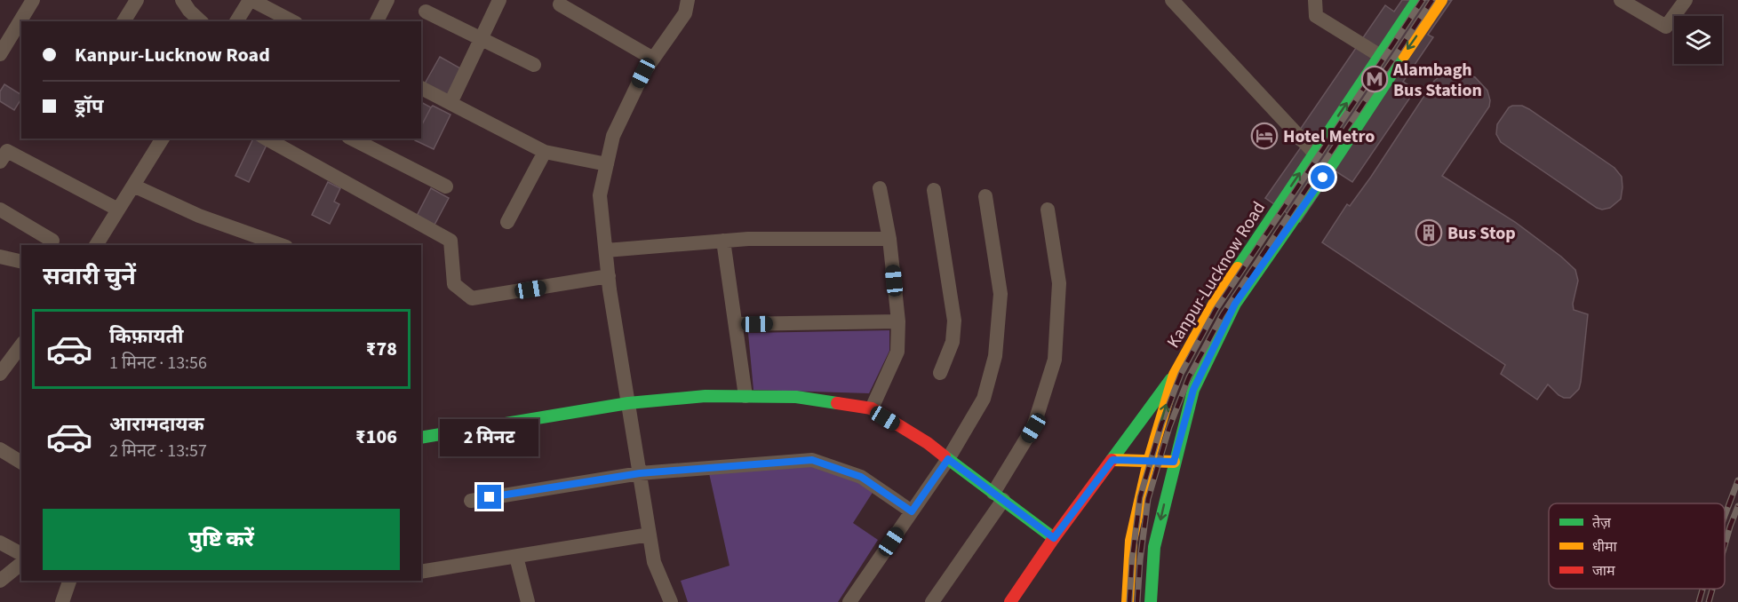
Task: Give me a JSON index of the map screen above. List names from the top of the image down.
{
  "streets": {
    "main road": ["Kanpur-Lucknow Road"]
  },
  "places": {
    "metro station": ["Alambagh Bus Station"],
    "hotel": ["Hotel Metro"],
    "building": ["Bus Stop"]
  },
  "legend": ["तेज़", "धीमा", "जाम"],
  "page": {
    "banner": ["Kanpur-Lucknow Road", "ड्रॉप"],
    "heading": "सवारी चुनें",
    "list": [
      {
        "name": "किफ़ायती",
        "note": "1 मिनट · 13:56",
        "value": "₹78"
      },
      {
        "name": "आरामदायक",
        "note": "2 मिनट · 13:57",
        "value": "₹106"
      }
    ],
    "bubble": "2 मिनट",
    "buttons": "पुष्टि करें"
  }
}
